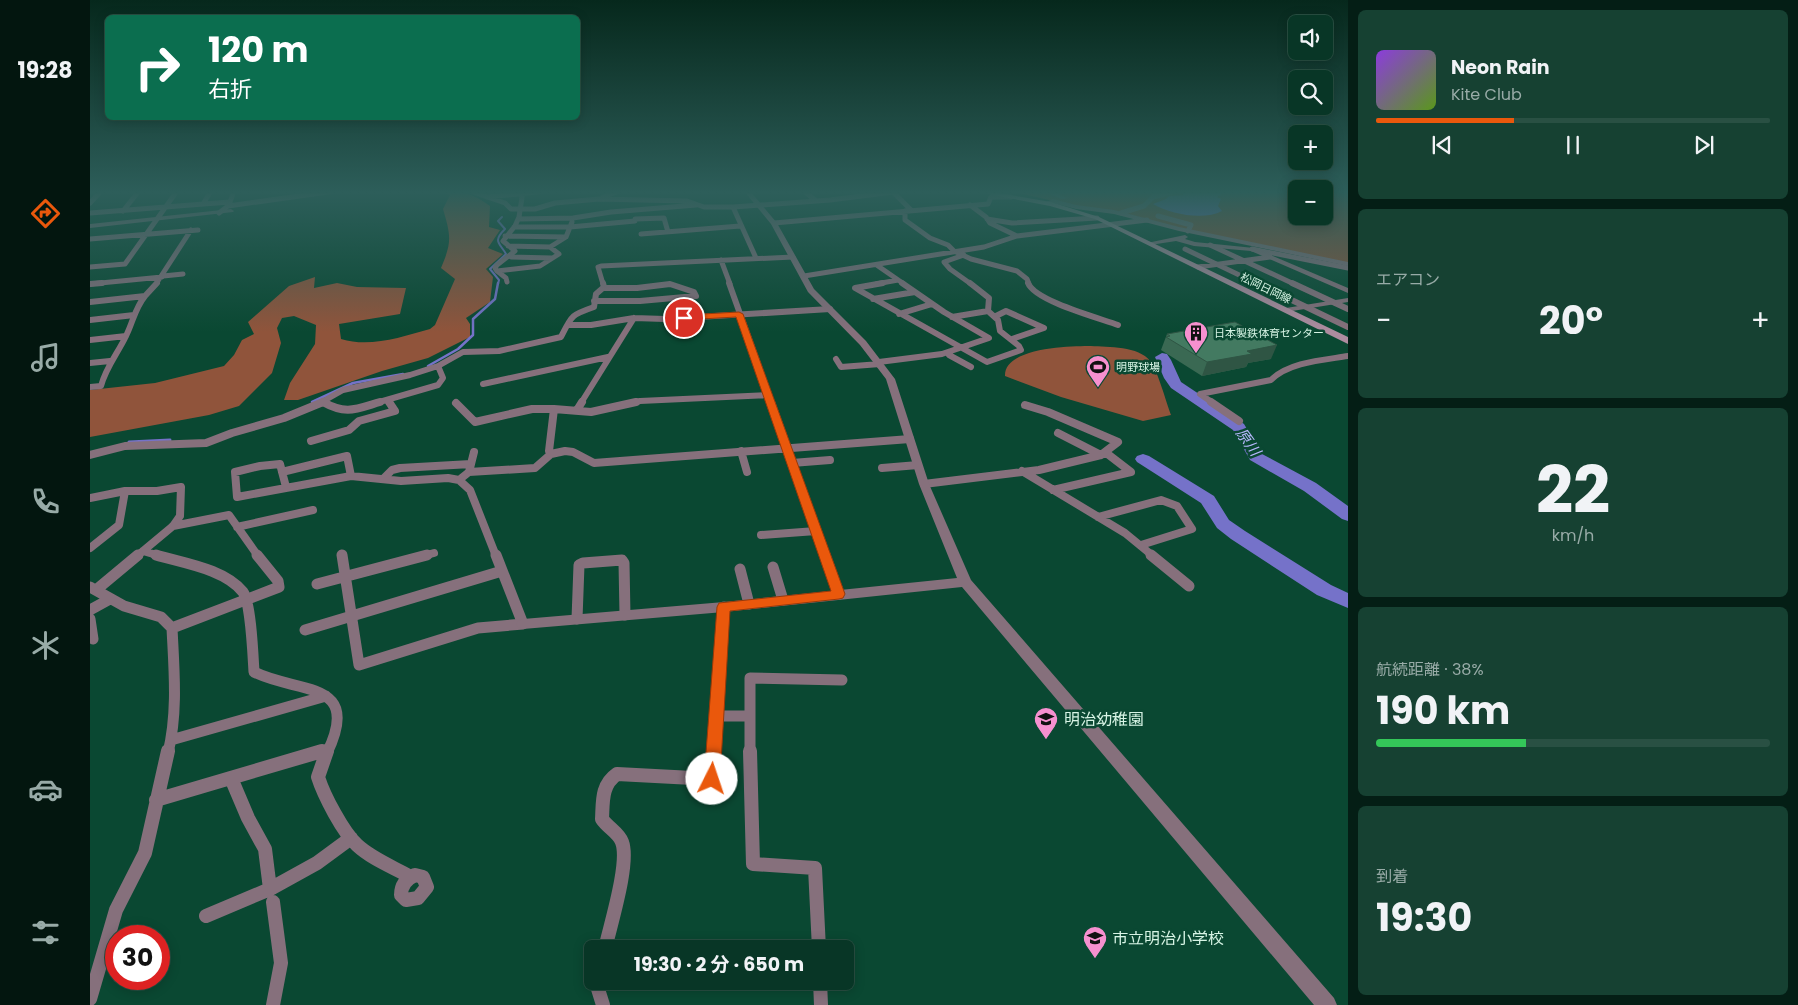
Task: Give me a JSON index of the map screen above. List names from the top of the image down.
{
  "streets": {
    "main road": ["松岡日岡線"]
  },
  "water": ["原川"],
  "places": {
    "building": ["日本製鉄体育センター"],
    "sports": ["明野球場"],
    "school or university": ["明治幼稚園", "市立明治小学校"]
  },
  "page": {
    "tabs": "19:28",
    "map_buttons": ["+", "−"],
    "turn": ["120 m", "右折"],
    "song": ["Neon Rain", "Kite Club"],
    "tile": [
      "エアコン",
      ["22", "km/h"],
      ["航続距離 · 38%", "190 km"],
      ["到着", "19:30"]
    ],
    "heat": ["−", "20°", "+"],
    "limit": "30",
    "trip": "19:30 · 2 分 · 650 m"
  }
}
